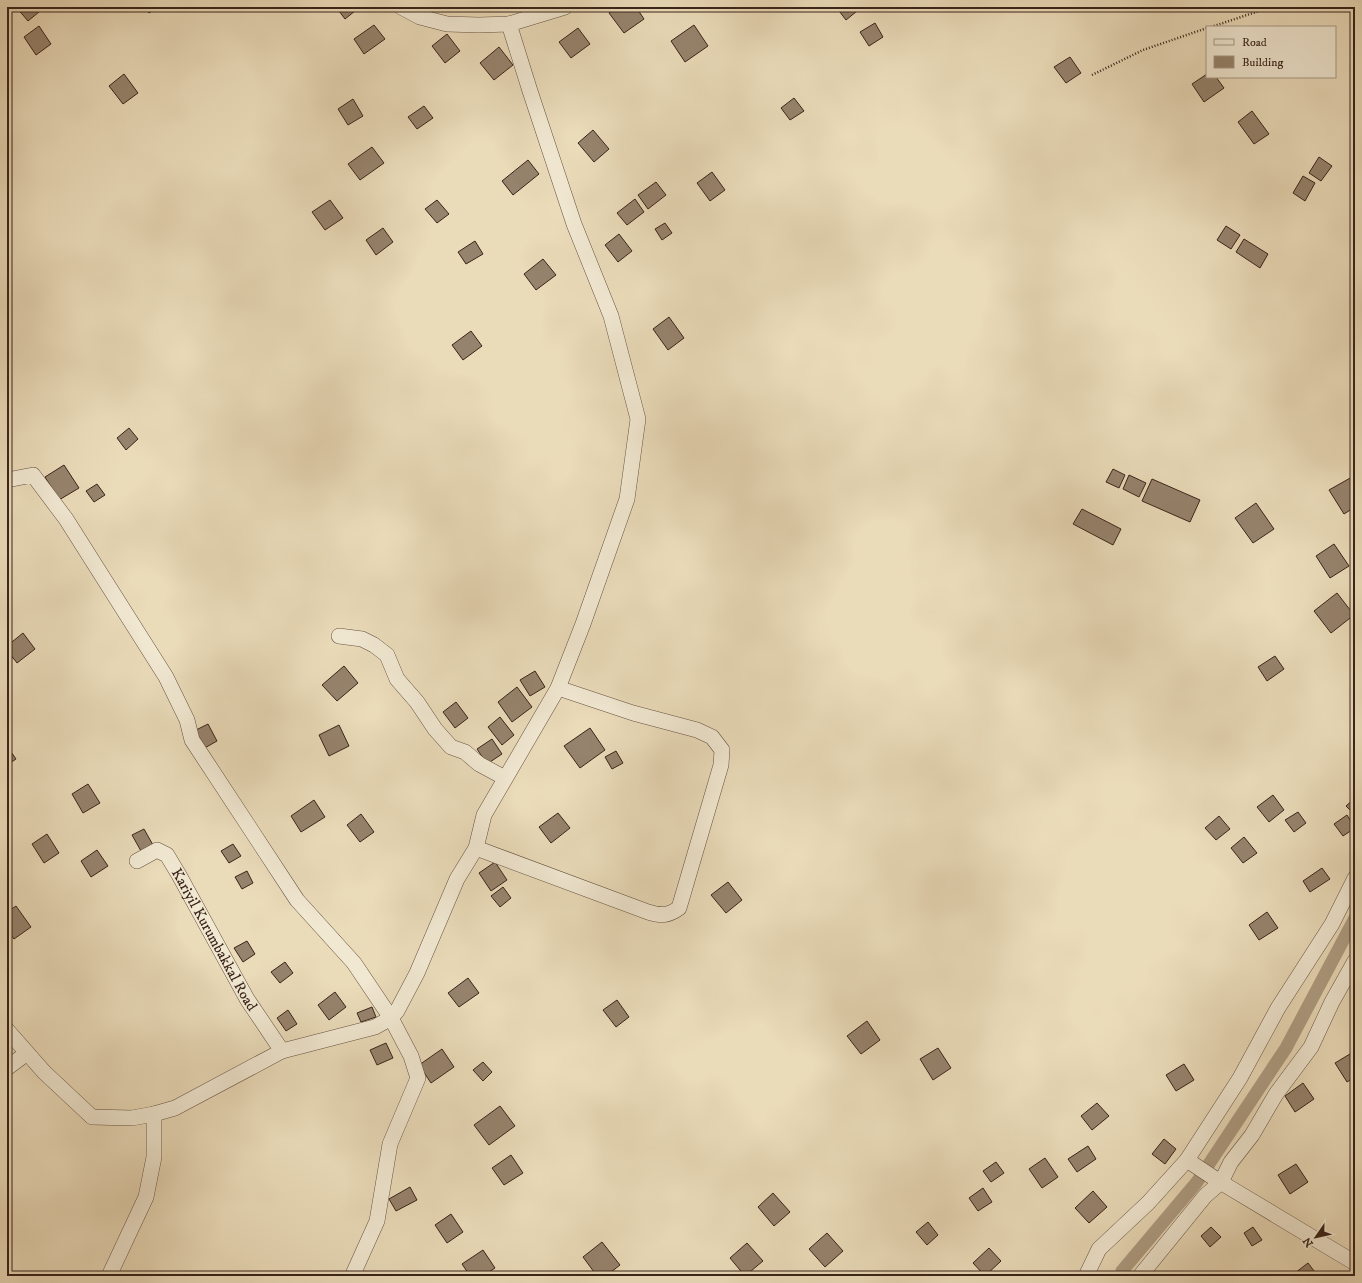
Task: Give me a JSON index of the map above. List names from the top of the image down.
{
  "streets": {
    "street": ["Kariyil Kurumbakkal Road"]
  },
  "legend": ["Road", "Building"],
  "north": "bottom left"
}
